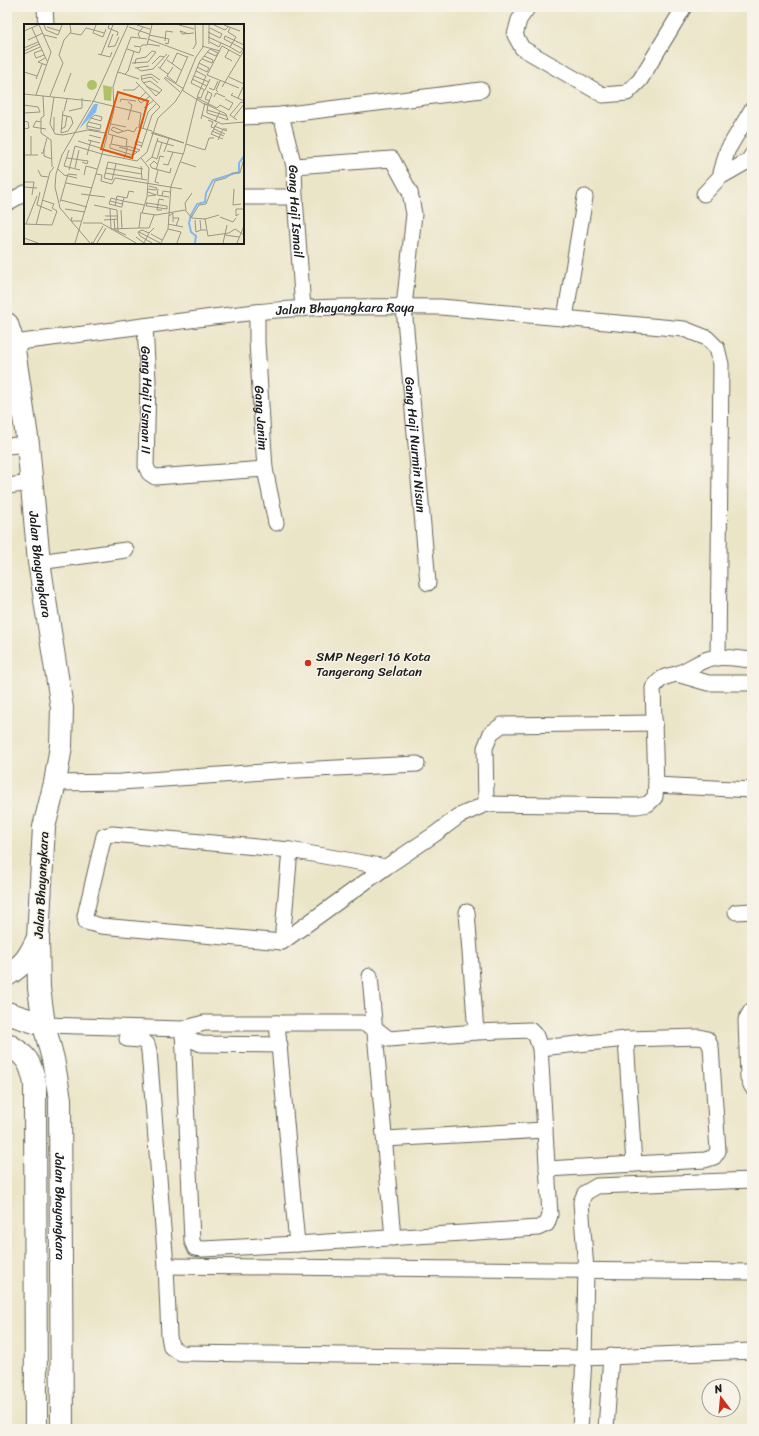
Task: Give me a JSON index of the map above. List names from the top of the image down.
{
  "streets": {
    "main road": ["Jalan Bhayangkara"],
    "street": [
      "Gang Haji Ismail",
      "Jalan Bhayangkara Raya",
      "Gang Haji Usman II",
      "Gang Janim",
      "Gang Haji Nurmin Nisun"
    ]
  },
  "crossings": [
    ["Gang Haji Ismail", "Jalan Bhayangkara Raya"],
    ["Gang Haji Ismail", "Gang Haji Nurmin Nisun"],
    ["Jalan Bhayangkara Raya", "Gang Haji Usman II"],
    ["Jalan Bhayangkara Raya", "Gang Janim"],
    ["Jalan Bhayangkara Raya", "Gang Haji Nurmin Nisun"],
    ["Jalan Bhayangkara Raya", "Jalan Bhayangkara"],
    ["Gang Haji Usman II", "Gang Janim"]
  ],
  "places": ["SMP Negeri 16 Kota Tangerang Selatan"],
  "north": "top"
}
